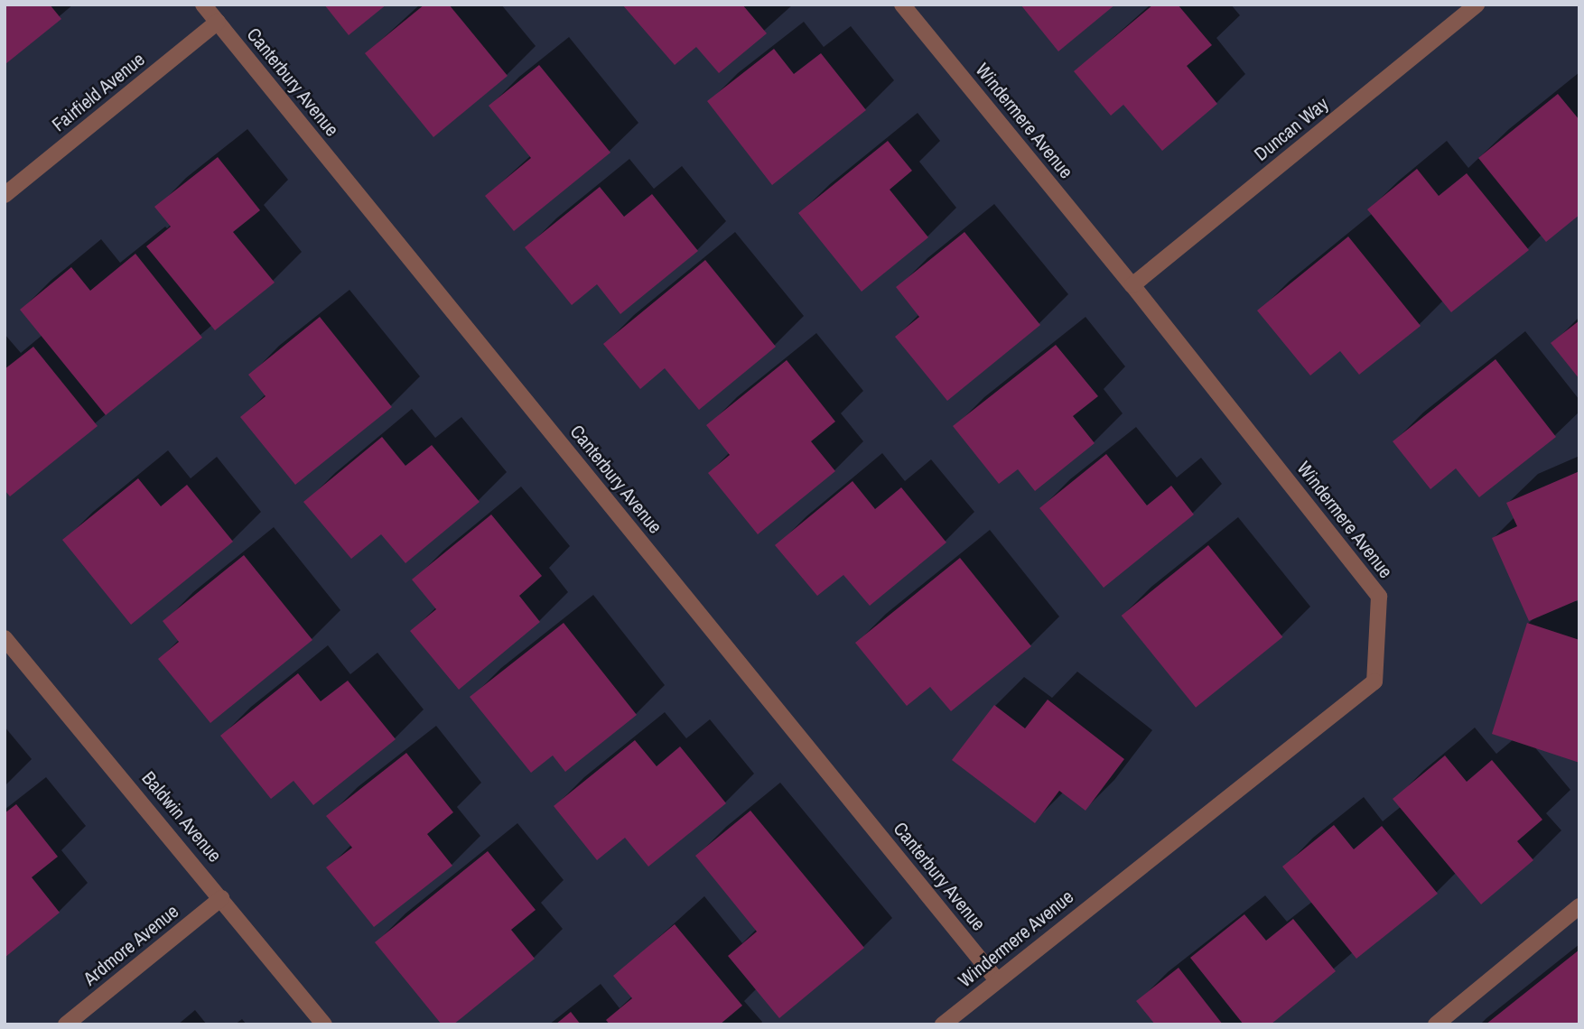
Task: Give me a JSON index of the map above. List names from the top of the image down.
{
  "streets": {
    "street": [
      "Canterbury Avenue",
      "Fairfield Avenue",
      "Windermere Avenue",
      "Duncan Way",
      "Baldwin Avenue",
      "Ardmore Avenue"
    ]
  },
  "crossings": [
    ["Canterbury Avenue", "Fairfield Avenue"],
    ["Canterbury Avenue", "Windermere Avenue"],
    ["Windermere Avenue", "Duncan Way"],
    ["Baldwin Avenue", "Ardmore Avenue"]
  ]
}
